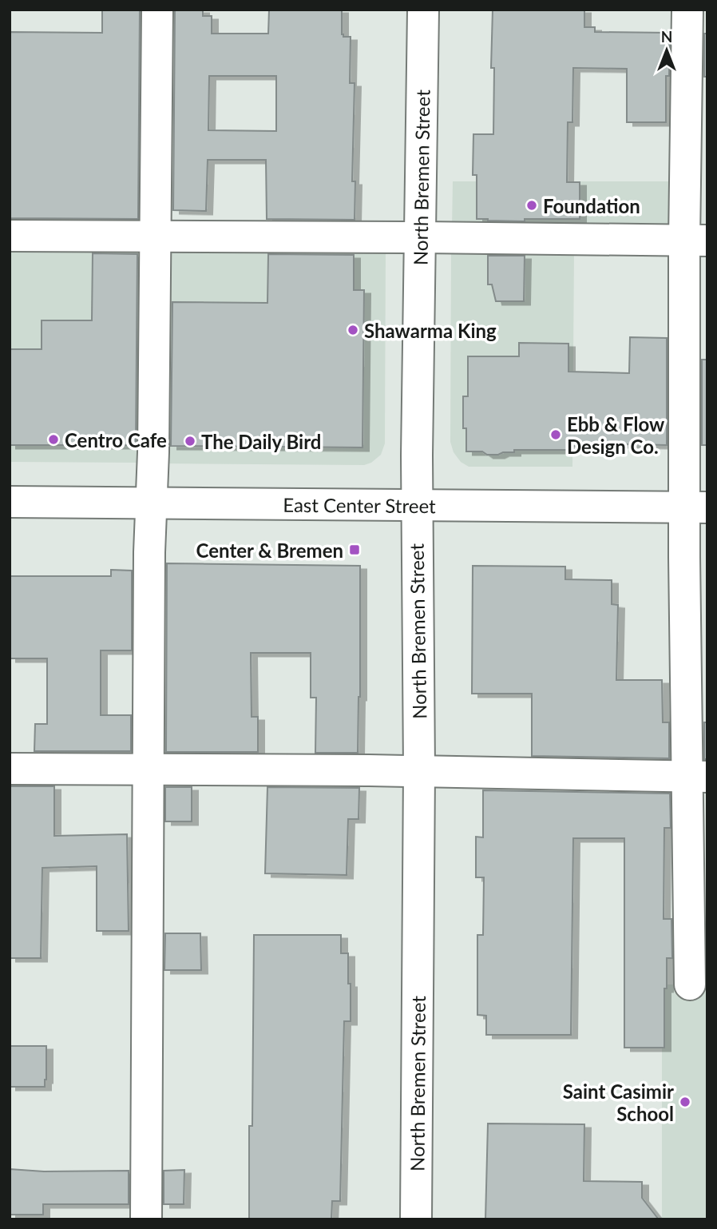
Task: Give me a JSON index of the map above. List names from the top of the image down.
{
  "streets": {
    "street": ["North Bremen Street", "East Center Street"]
  },
  "crossings": [
    ["North Bremen Street", "East Center Street"]
  ],
  "places": {
    "other": [
      "Foundation",
      "Shawarma King",
      "Ebb & Flow Design Co.",
      "Centro Cafe",
      "The Daily Bird",
      "Saint Casimir School"
    ],
    "transit": ["Center & Bremen"]
  },
  "north": "top"
}
